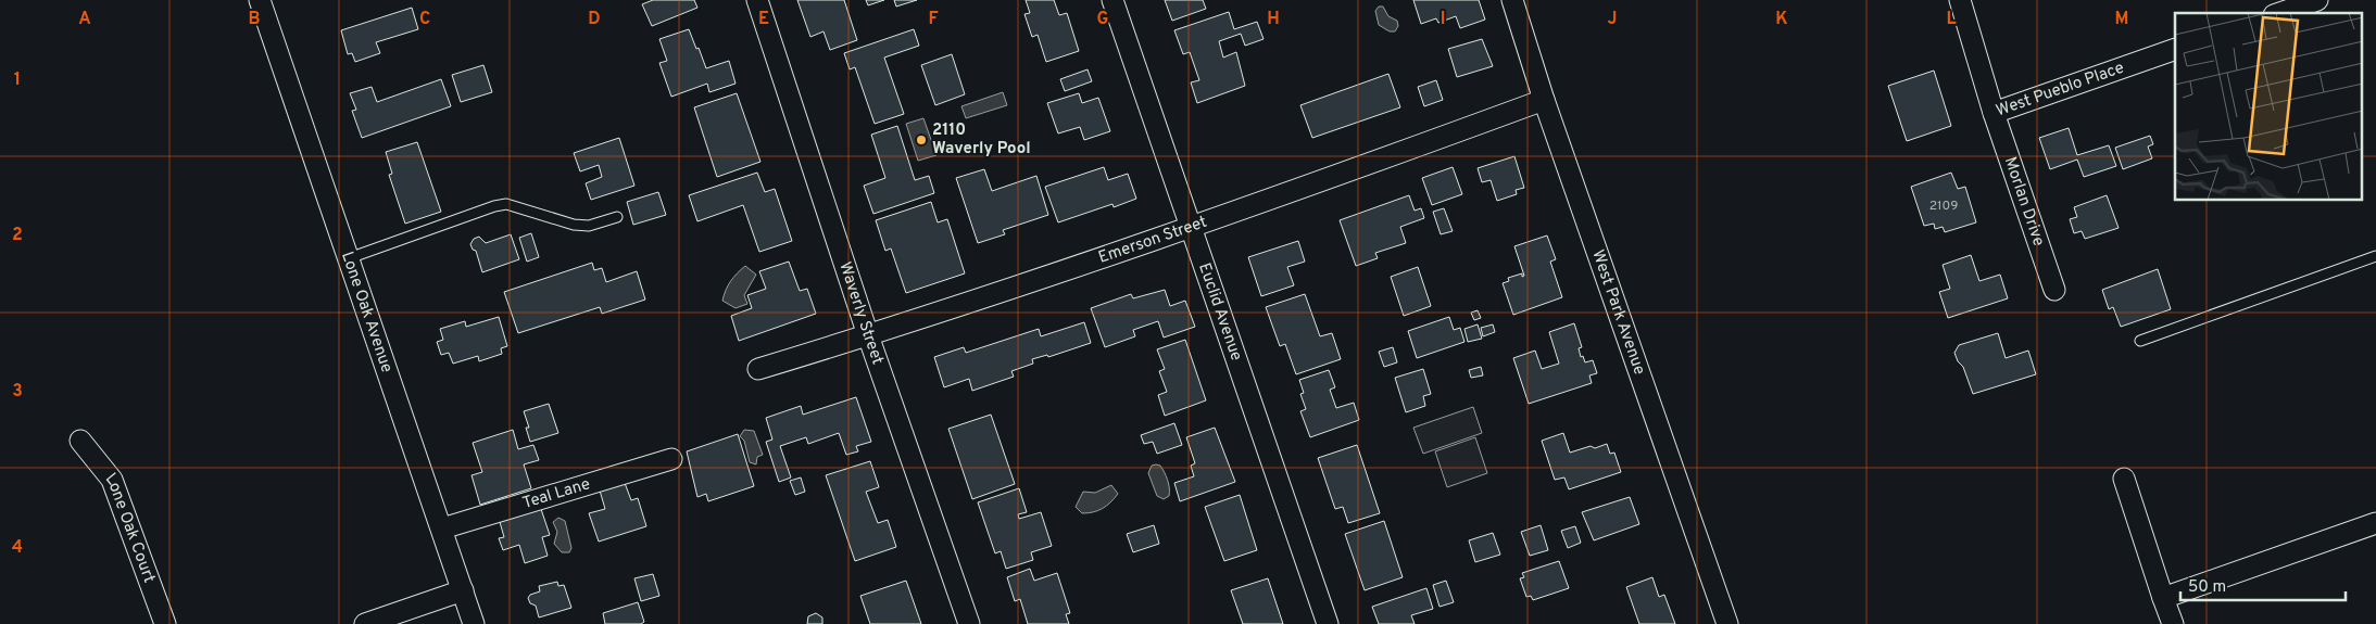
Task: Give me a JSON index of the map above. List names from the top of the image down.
{
  "streets": {
    "street": [
      "West Pueblo Place",
      "Morlan Drive",
      "Emerson Street",
      "Lone Oak Avenue",
      "Waverly Street",
      "Euclid Avenue",
      "West Park Avenue",
      "Teal Lane",
      "Lone Oak Court"
    ]
  },
  "crossings": [
    ["West Pueblo Place", "Morlan Drive"],
    ["Emerson Street", "Waverly Street"],
    ["Emerson Street", "Euclid Avenue"],
    ["Emerson Street", "West Park Avenue"],
    ["Lone Oak Avenue", "Teal Lane"]
  ],
  "places": ["2110 Waverly Pool"],
  "house_numbers": ["2109"],
  "scale_bar": "50 m",
  "grid": {
    "columns": [
      "A",
      "B",
      "C",
      "D",
      "E",
      "F",
      "G",
      "H",
      "I",
      "J",
      "K",
      "L",
      "M"
    ],
    "rows": [
      "1",
      "2",
      "3",
      "4"
    ]
  }
}
